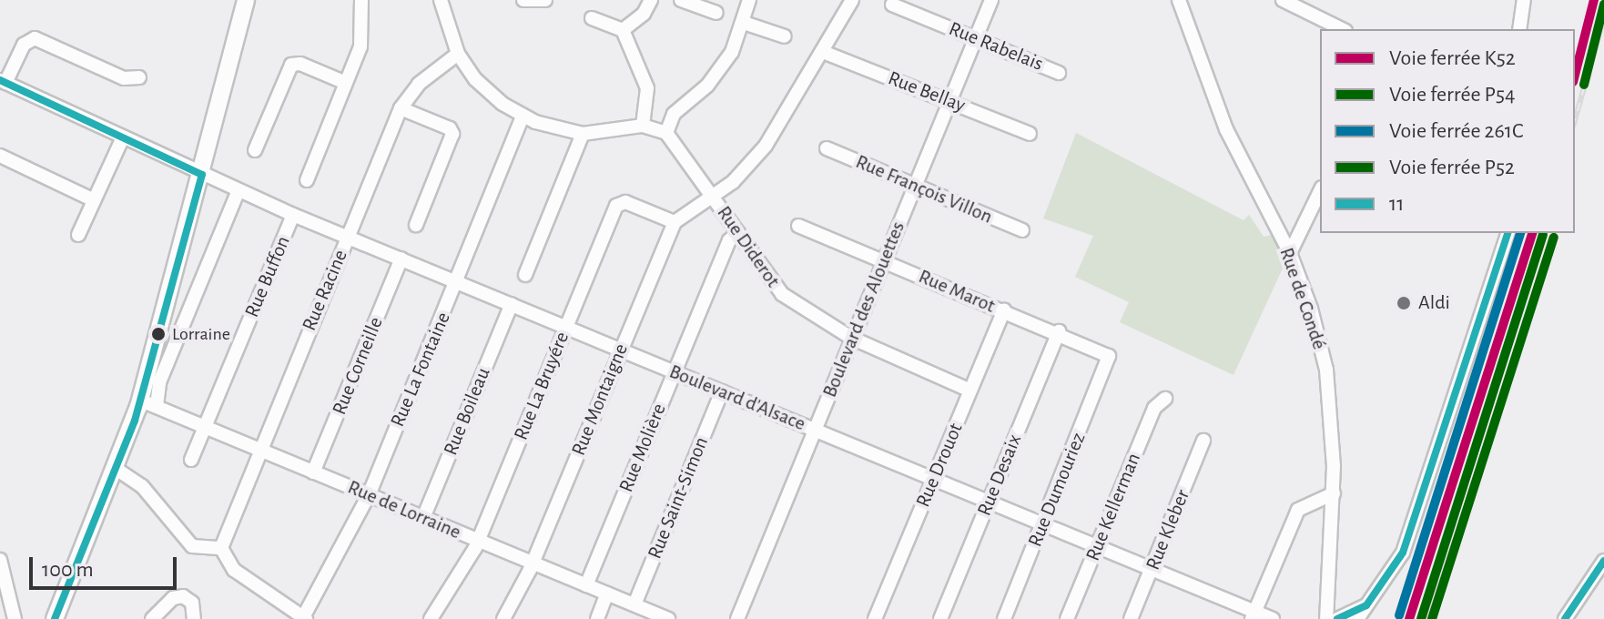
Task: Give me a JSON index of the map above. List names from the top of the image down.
{
  "streets": {
    "street": [
      "Rue Rabelais",
      "Rue Bellay",
      "Rue François Villon",
      "Rue Diderot",
      "Rue Buffon",
      "Rue Racine",
      "Rue Marot",
      "Rue de Condé",
      "Boulevard des Alouettes",
      "Rue Corneille",
      "Rue La Fontaine",
      "Rue La Bruyére",
      "Boulevard d'Alsace",
      "Rue Montaigne",
      "Rue Boileau",
      "Rue Molière",
      "Rue Drouot",
      "Rue Desaix",
      "Rue Dumouriez",
      "Rue Saint-Simon",
      "Rue Kellerman",
      "Rue de Lorraine",
      "Rue Kleber"
    ]
  },
  "crossings": [
    ["Rue Rabelais", "Boulevard des Alouettes"],
    ["Rue Bellay", "Boulevard des Alouettes"],
    ["Rue François Villon", "Boulevard des Alouettes"],
    ["Rue Diderot", "Boulevard des Alouettes"],
    ["Rue Diderot", "Rue Molière"],
    ["Rue Diderot", "Rue Drouot"],
    ["Rue Buffon", "Boulevard d'Alsace"],
    ["Rue Buffon", "Rue de Lorraine"],
    ["Rue Racine", "Boulevard d'Alsace"],
    ["Rue Racine", "Rue de Lorraine"],
    ["Rue Marot", "Boulevard des Alouettes"],
    ["Rue Marot", "Rue Drouot"],
    ["Rue Marot", "Rue Desaix"],
    ["Rue Marot", "Rue Dumouriez"],
    ["Boulevard des Alouettes", "Boulevard d'Alsace"],
    ["Rue Corneille", "Boulevard d'Alsace"],
    ["Rue Corneille", "Rue de Lorraine"],
    ["Rue La Fontaine", "Boulevard d'Alsace"],
    ["Rue La Fontaine", "Rue de Lorraine"],
    ["Rue La Bruyére", "Boulevard d'Alsace"],
    ["Rue La Bruyére", "Rue Montaigne"],
    ["Rue La Bruyére", "Rue de Lorraine"],
    ["Boulevard d'Alsace", "Rue Montaigne"],
    ["Boulevard d'Alsace", "Rue Boileau"],
    ["Boulevard d'Alsace", "Rue Molière"],
    ["Boulevard d'Alsace", "Rue Drouot"],
    ["Boulevard d'Alsace", "Rue Desaix"],
    ["Boulevard d'Alsace", "Rue Dumouriez"],
    ["Boulevard d'Alsace", "Rue Saint-Simon"],
    ["Boulevard d'Alsace", "Rue Kellerman"],
    ["Boulevard d'Alsace", "Rue Kleber"],
    ["Rue Montaigne", "Rue de Lorraine"],
    ["Rue Boileau", "Rue de Lorraine"],
    ["Rue Molière", "Rue de Lorraine"],
    ["Rue Saint-Simon", "Rue de Lorraine"]
  ],
  "places": ["Aldi", "Lorraine"],
  "lines": [
    "rail line K52",
    "rail line P54",
    "transit line 11",
    "rail line 261C",
    "rail line P52"
  ],
  "legend": [
    "Voie ferrée K52",
    "Voie ferrée P54",
    "Voie ferrée 261C",
    "Voie ferrée P52",
    "11"
  ],
  "scale_bar": "100 m"
}
